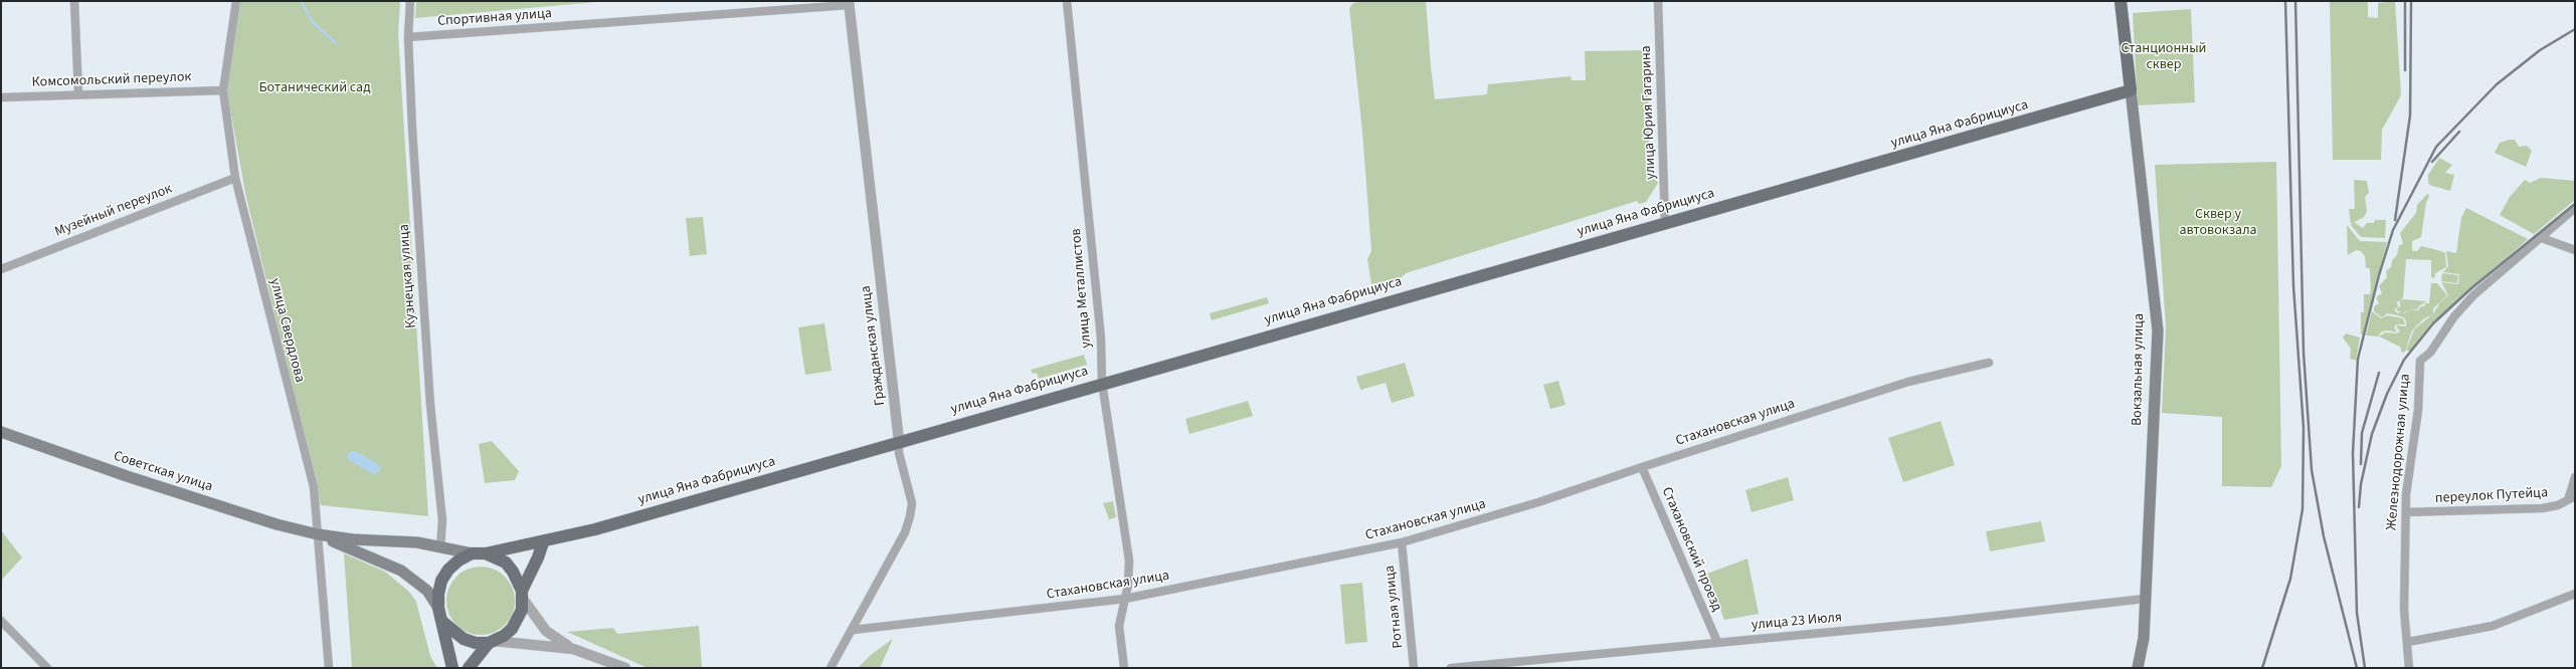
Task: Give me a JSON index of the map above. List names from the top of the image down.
{
  "streets": {
    "main road": ["улица Яна Фабрициуса", "Вокзальная улица", "Советская улица"],
    "street": [
      "Спортивная улица",
      "Комсомольский переулок",
      "улица Юрия Гагарина",
      "Музейный переулок",
      "Кузнецкая улица",
      "улица Металлистов",
      "улица Свердлова",
      "Гражданская улица",
      "Стахановская улица",
      "Железнодорожная улица",
      "переулок Путейца",
      "Стахановский проезд",
      "Ротная улица",
      "улица 23 Июля"
    ]
  },
  "crossings": [
    ["Спортивная улица", "Кузнецкая улица"],
    ["Спортивная улица", "Гражданская улица"],
    ["Комсомольский переулок", "улица Свердлова"],
    ["улица Юрия Гагарина", "улица Яна Фабрициуса"],
    ["улица Яна Фабрициуса", "улица Металлистов"],
    ["улица Яна Фабрициуса", "Гражданская улица"],
    ["улица Яна Фабрициуса", "Вокзальная улица"],
    ["улица Яна Фабрициуса", "Советская улица"],
    ["Музейный переулок", "улица Свердлова"],
    ["Кузнецкая улица", "Советская улица"],
    ["улица Металлистов", "Стахановская улица"],
    ["улица Свердлова", "Советская улица"],
    ["Гражданская улица", "Стахановская улица"],
    ["Вокзальная улица", "улица 23 Июля"],
    ["Стахановская улица", "Стахановский проезд"],
    ["Стахановская улица", "Ротная улица"],
    ["Железнодорожная улица", "переулок Путейца"],
    ["Стахановский проезд", "улица 23 Июля"]
  ],
  "parks": ["Станционный сквер", "Ботанический сад", "Сквер у автовокзала"]
}
